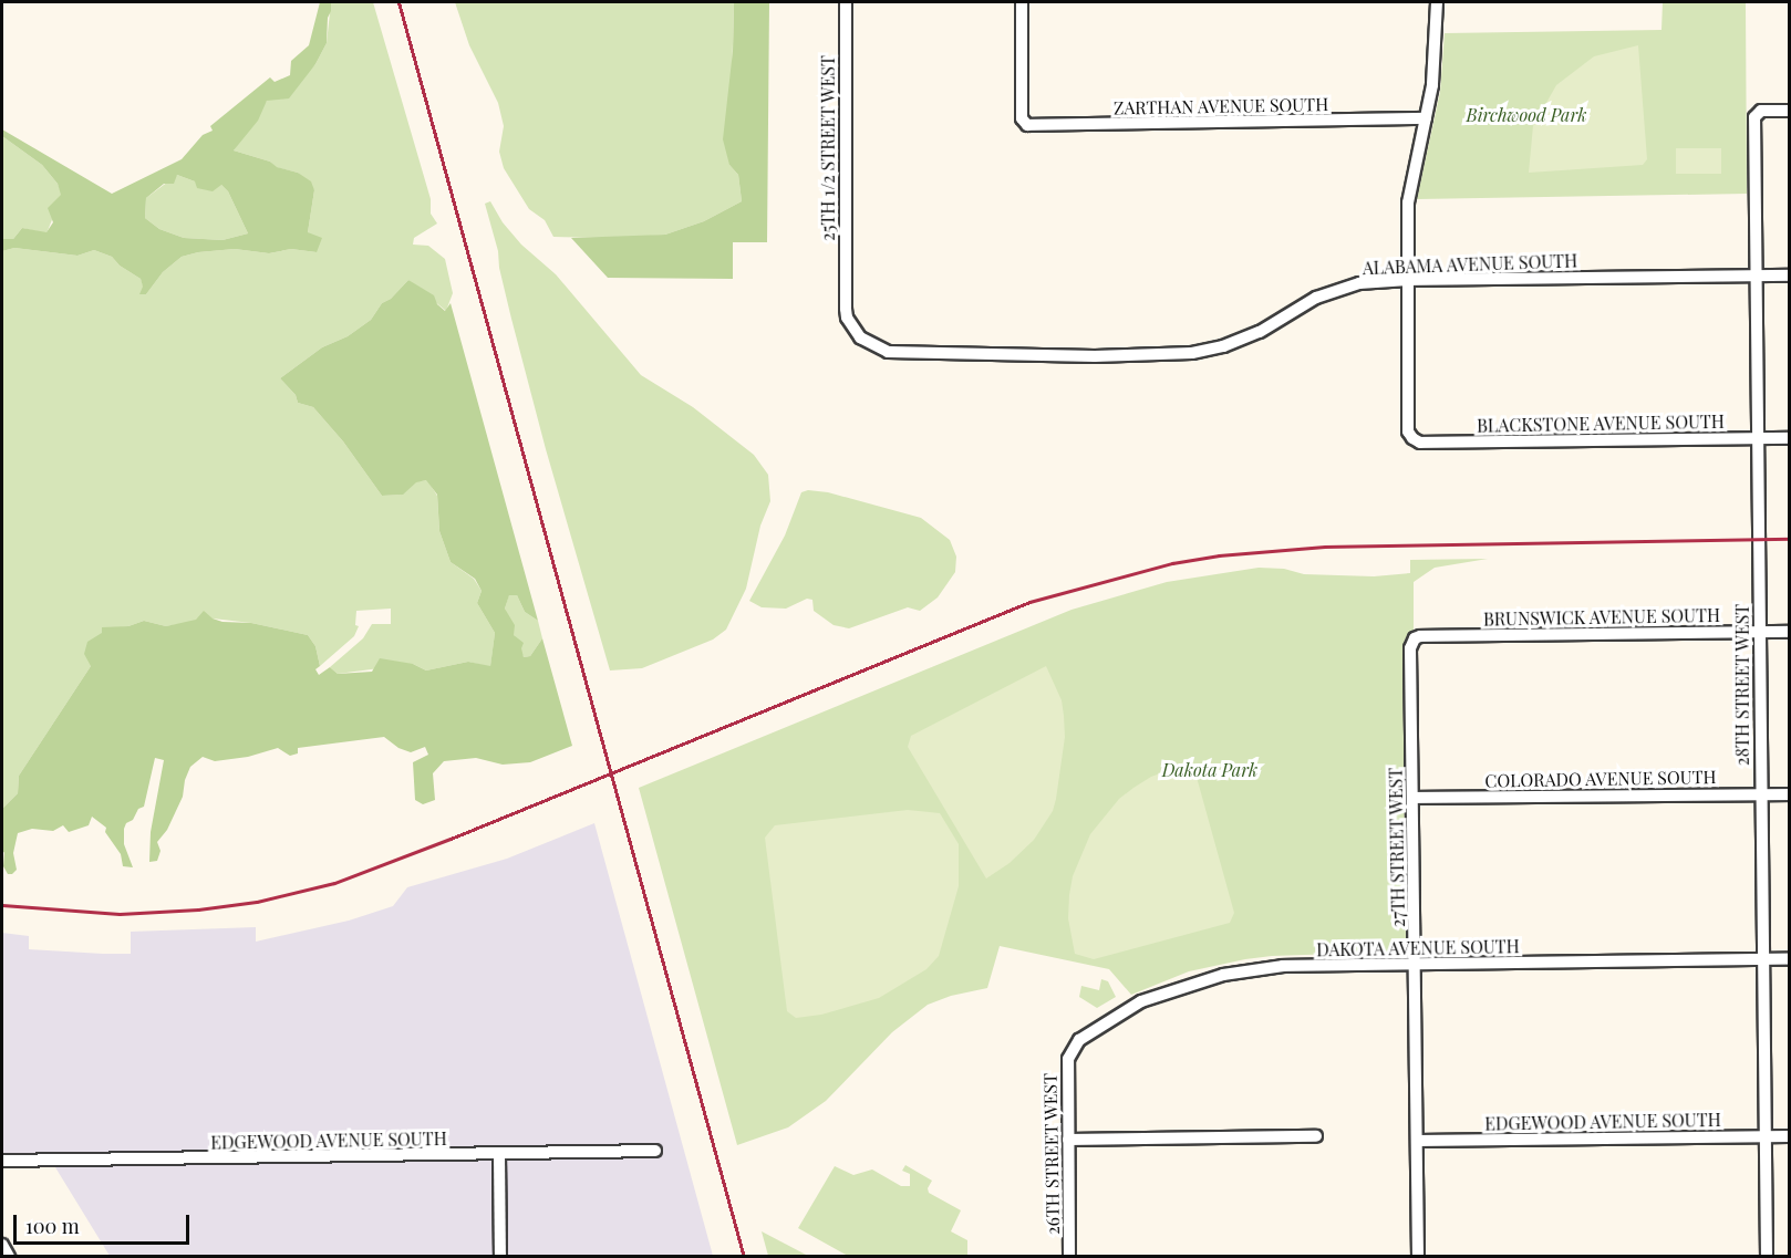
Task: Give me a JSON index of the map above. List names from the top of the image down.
{
  "streets": {
    "street": [
      "ZARTHAN AVENUE SOUTH",
      "25TH 1/2 STREET WEST",
      "ALABAMA AVENUE SOUTH",
      "BLACKSTONE AVENUE SOUTH",
      "BRUNSWICK AVENUE SOUTH",
      "28TH STREET WEST",
      "COLORADO AVENUE SOUTH",
      "27TH STREET WEST",
      "DAKOTA AVENUE SOUTH",
      "EDGEWOOD AVENUE SOUTH",
      "26TH STREET WEST"
    ]
  },
  "crossings": [
    ["25TH 1/2 STREET WEST", "ALABAMA AVENUE SOUTH"],
    ["ALABAMA AVENUE SOUTH", "BLACKSTONE AVENUE SOUTH"],
    ["ALABAMA AVENUE SOUTH", "28TH STREET WEST"],
    ["BLACKSTONE AVENUE SOUTH", "28TH STREET WEST"],
    ["BRUNSWICK AVENUE SOUTH", "28TH STREET WEST"],
    ["BRUNSWICK AVENUE SOUTH", "27TH STREET WEST"],
    ["28TH STREET WEST", "COLORADO AVENUE SOUTH"],
    ["28TH STREET WEST", "DAKOTA AVENUE SOUTH"],
    ["28TH STREET WEST", "EDGEWOOD AVENUE SOUTH"],
    ["COLORADO AVENUE SOUTH", "27TH STREET WEST"],
    ["27TH STREET WEST", "DAKOTA AVENUE SOUTH"],
    ["27TH STREET WEST", "EDGEWOOD AVENUE SOUTH"],
    ["DAKOTA AVENUE SOUTH", "26TH STREET WEST"]
  ],
  "parks": ["Birchwood Park", "Dakota Park"],
  "scale_bar": "100 m"
}
